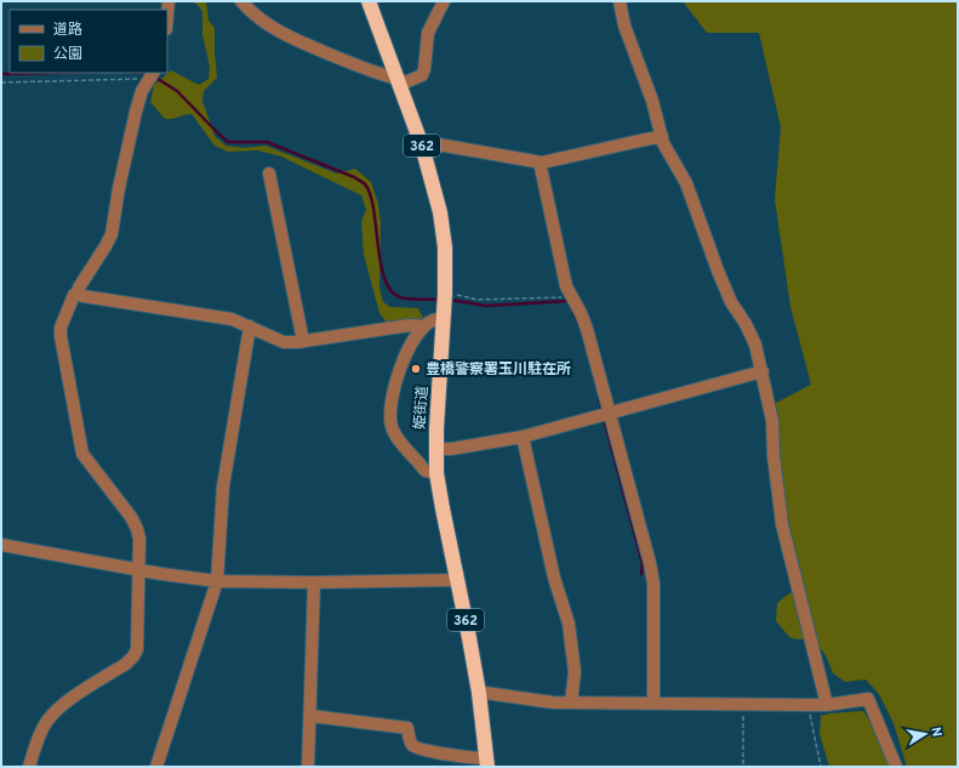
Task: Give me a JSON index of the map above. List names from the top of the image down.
{
  "streets": {
    "highway": ["362", "姫街道"]
  },
  "places": ["豊橋警察署玉川駐在所"],
  "legend": ["道路", "公園"],
  "north": "right"
}
